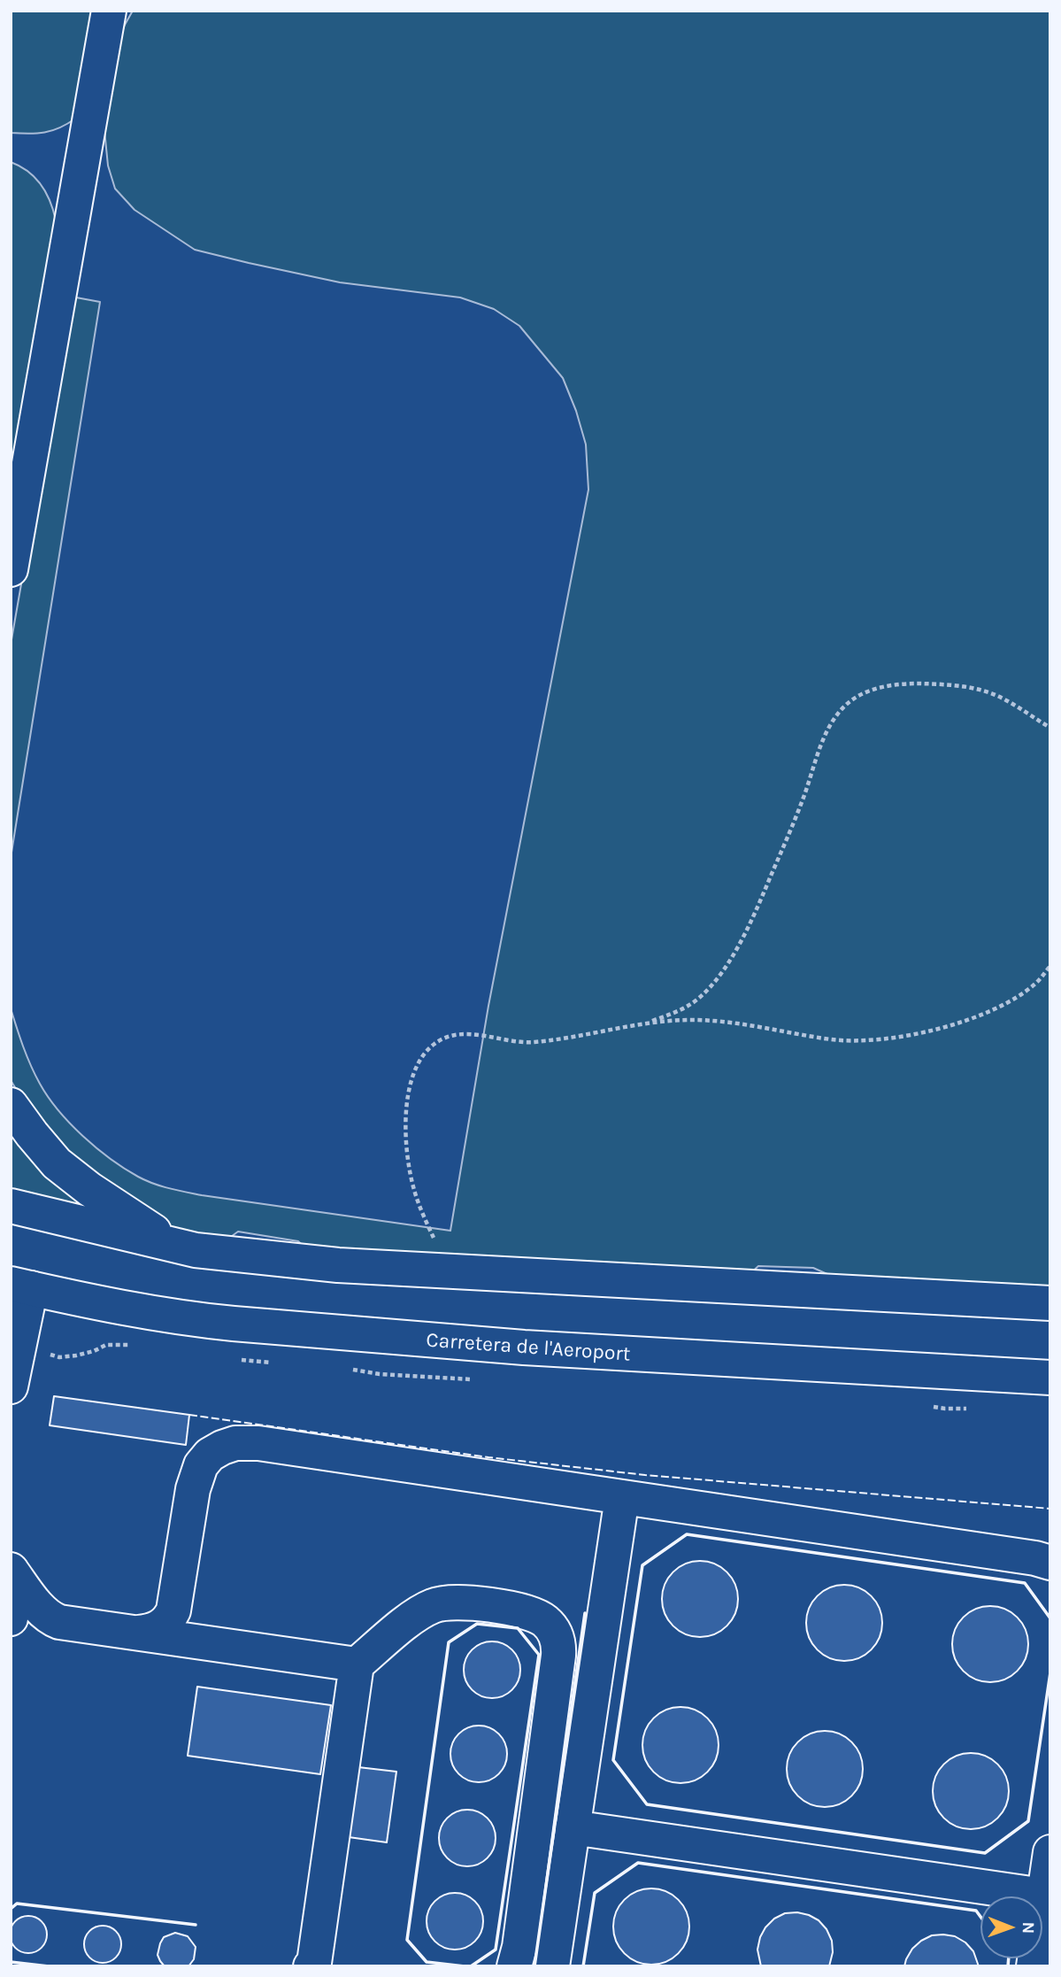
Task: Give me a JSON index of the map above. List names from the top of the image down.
{
  "streets": {
    "main road": ["Carretera de l'Aeroport"]
  },
  "north": "right"
}
